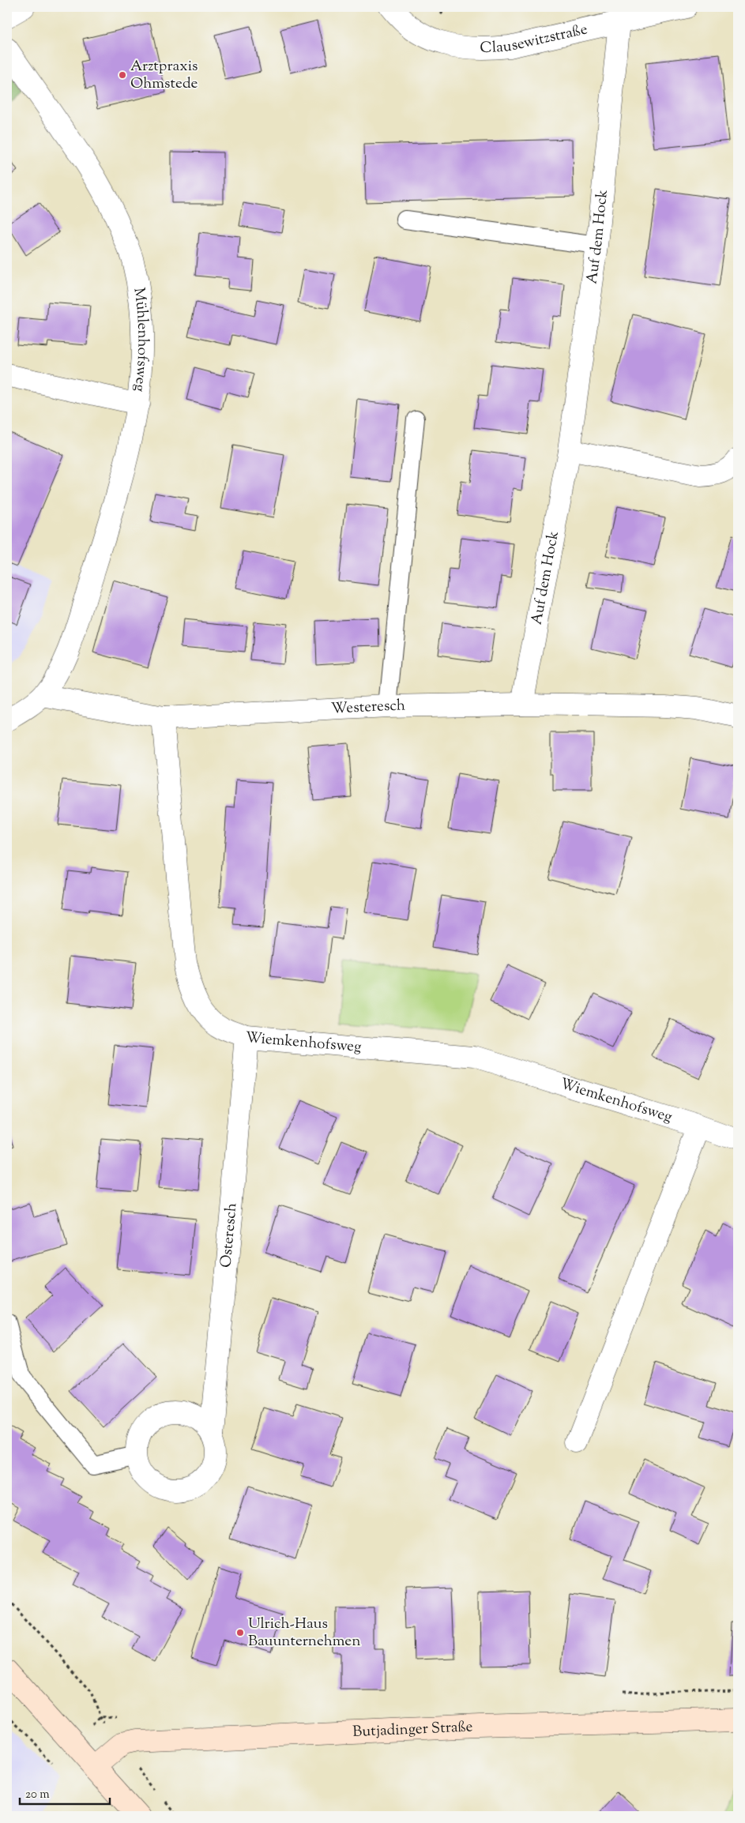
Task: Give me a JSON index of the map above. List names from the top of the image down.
{
  "streets": {
    "street": [
      "Clausewitzstraße",
      "Auf dem Hock",
      "Mühlenhofsweg",
      "Westeresch",
      "Wiemkenhofsweg",
      "Osteresch",
      "Butjadinger Straße"
    ]
  },
  "crossings": [
    ["Clausewitzstraße", "Auf dem Hock"],
    ["Auf dem Hock", "Westeresch"],
    ["Mühlenhofsweg", "Westeresch"],
    ["Westeresch", "Wiemkenhofsweg"],
    ["Wiemkenhofsweg", "Osteresch"]
  ],
  "places": ["Arztpraxis Ohmstede", "Ulrich-Haus Bauunternehmen"],
  "scale_bar": "20 m"
}
